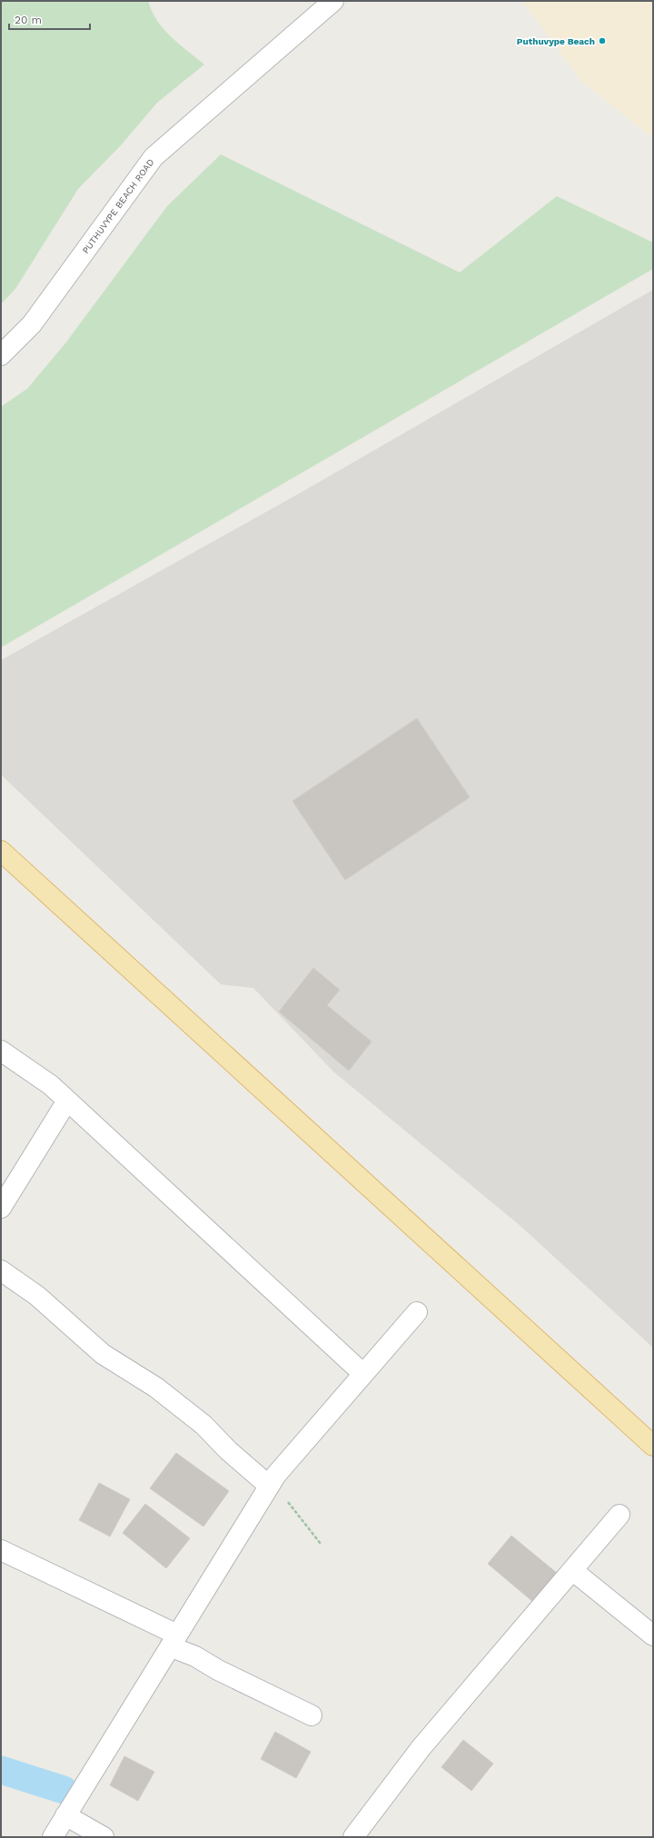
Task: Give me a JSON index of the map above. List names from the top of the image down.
{
  "streets": {
    "street": ["PUTHUVYPE BEACH ROAD"]
  },
  "places": ["Puthuvype Beach"],
  "scale_bar": "20 m"
}
